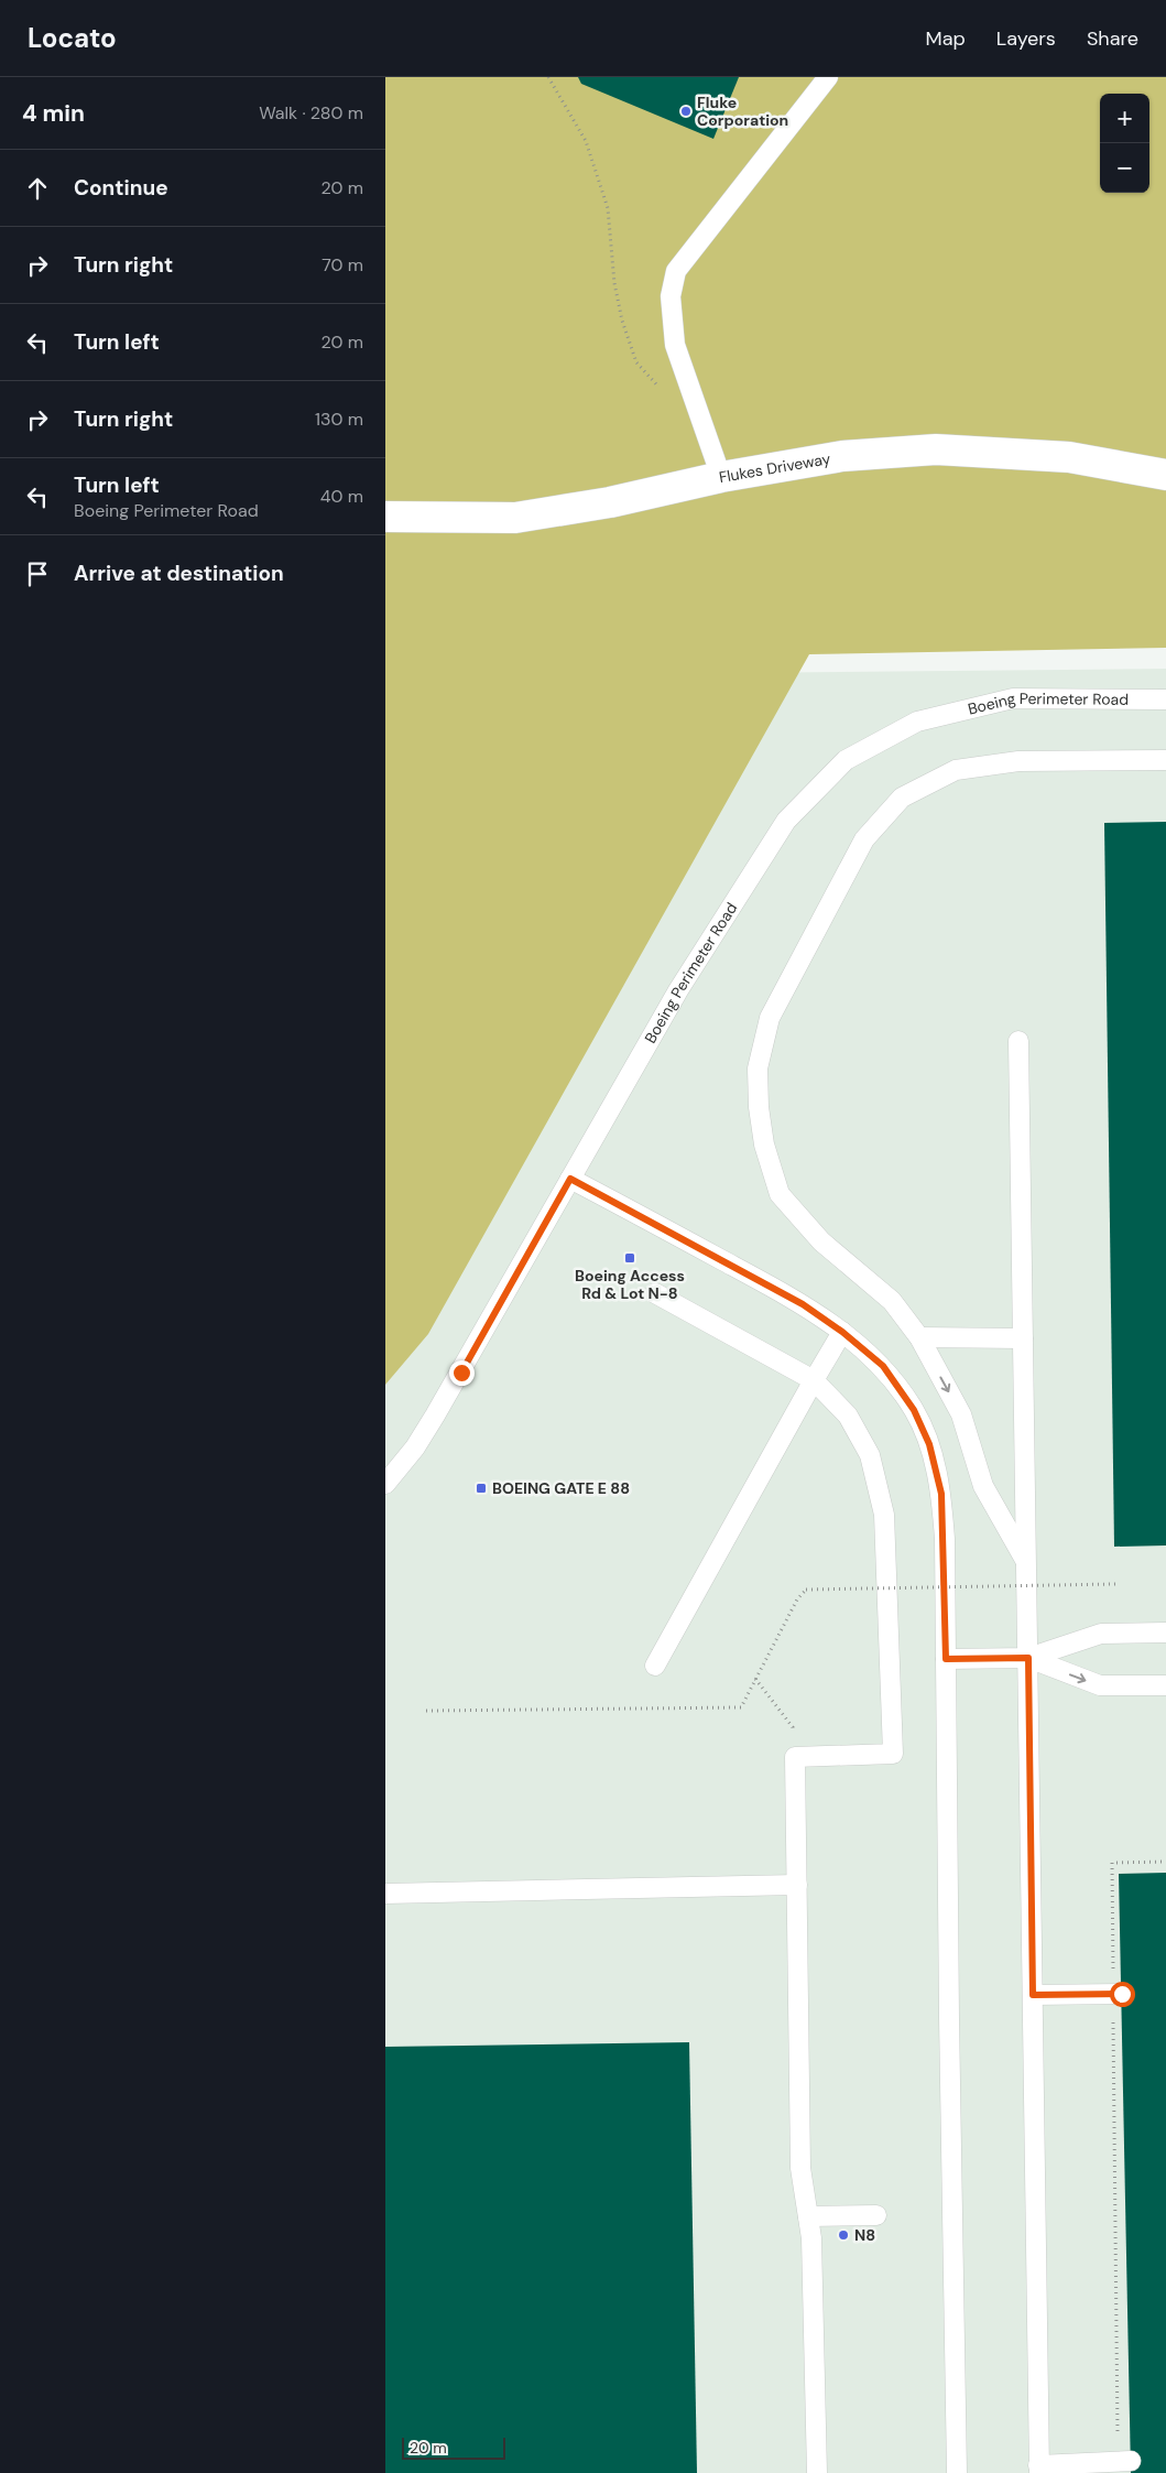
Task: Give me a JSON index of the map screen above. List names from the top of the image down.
{
  "streets": {
    "street": ["Flukes Driveway"],
    "lane": ["Boeing Perimeter Road"]
  },
  "places": {
    "other": ["Fluke Corporation", "N8"],
    "transit": ["Boeing Access Rd & Lot N-8", "BOEING GATE E 88"]
  },
  "scale_bar": "20 m",
  "page": {
    "header": "Locato",
    "nav": ["Map", "Layers", "Share"],
    "heading": ["4 min", "Walk · 280 m"],
    "map_buttons": ["+", "−"],
    "list": [
      ["Continue", "20 m"],
      ["Turn right", "70 m"],
      ["Turn left", "20 m"],
      ["Turn right", "130 m"],
      ["Turn left", "Boeing Perimeter Road", "40 m"],
      "Arrive at destination"
    ],
    "scale": "20 m"
  }
}
